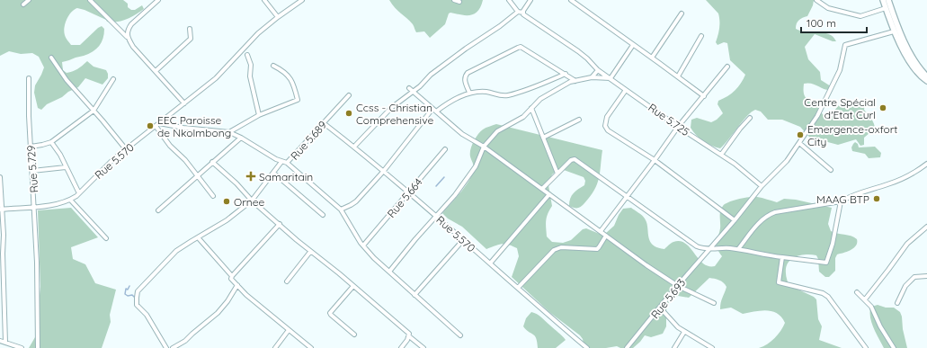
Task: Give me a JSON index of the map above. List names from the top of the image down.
{
  "streets": {
    "street": [
      "Rue 5.725",
      "Rue 5.689",
      "Rue 5.570",
      "Rue 5.729",
      "Rue 5.664",
      "Rue 5.693"
    ]
  },
  "crossings": [
    ["Rue 5.689", "Rue 5.570"],
    ["Rue 5.570", "Rue 5.729"],
    ["Rue 5.570", "Rue 5.664"]
  ],
  "places": {
    "other": [
      "Centre Spécial d'Etat Curl",
      "Ccss - Christian Comprehensive",
      "EEC Paroisse de Nkolmbong",
      "Emergence-oxfort City",
      "MAAG BTP",
      "Ornee"
    ],
    "health": ["Samaritain"]
  },
  "scale_bar": "100 m"
}
